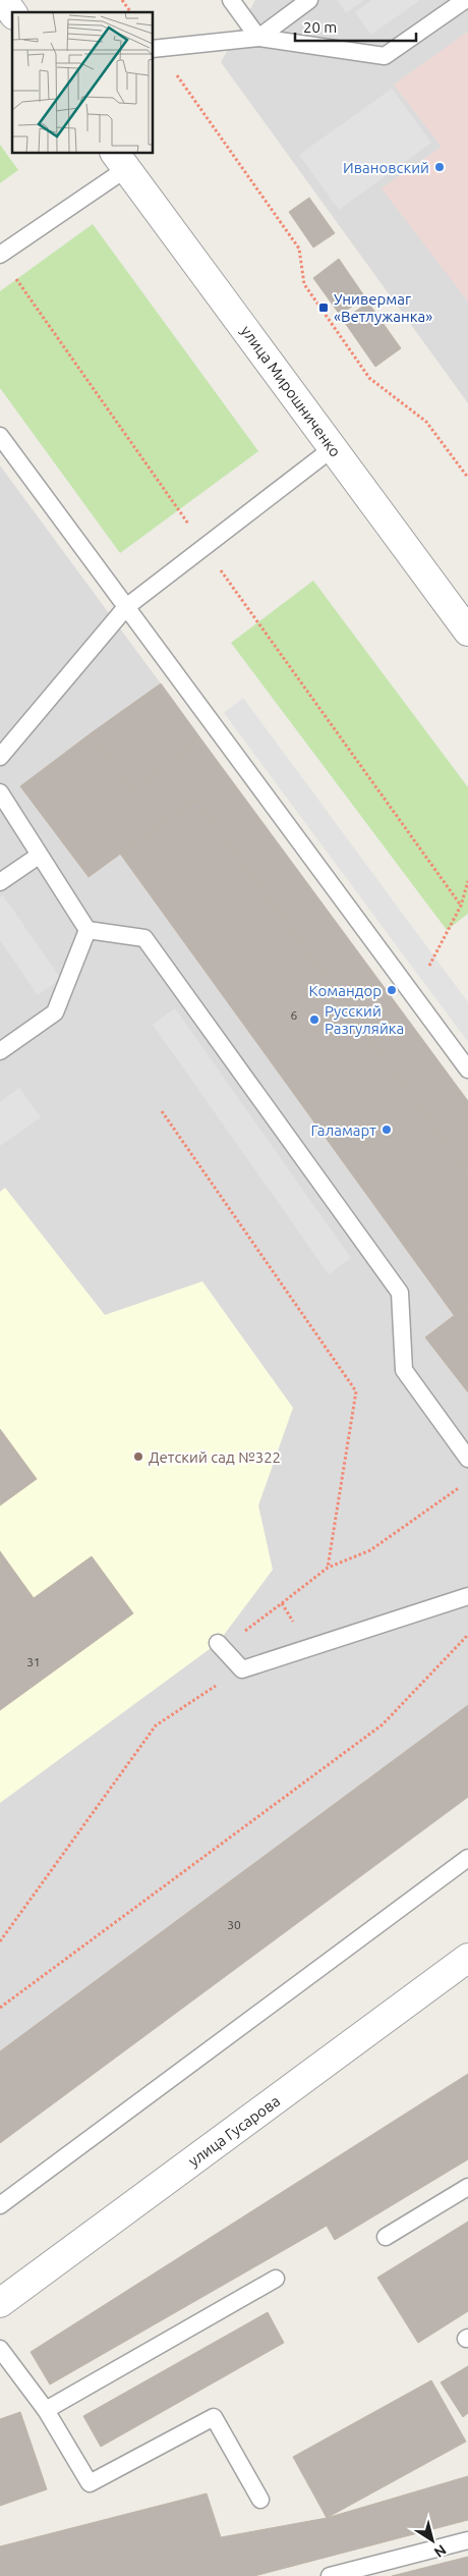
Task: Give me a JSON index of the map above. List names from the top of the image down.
{
  "streets": {
    "street": ["улица Мирошниченко", "улица Гусарова"]
  },
  "places": {
    "other": [
      "Ивановский",
      "Командор",
      "Русский Разгуляйка",
      "Галамарт",
      "Детский сад №322"
    ],
    "transit": ["Универмаг «Ветлужанка»"]
  },
  "house_numbers": ["6", "31", "30"],
  "scale_bar": "20 m",
  "north": "bottom right"
}
